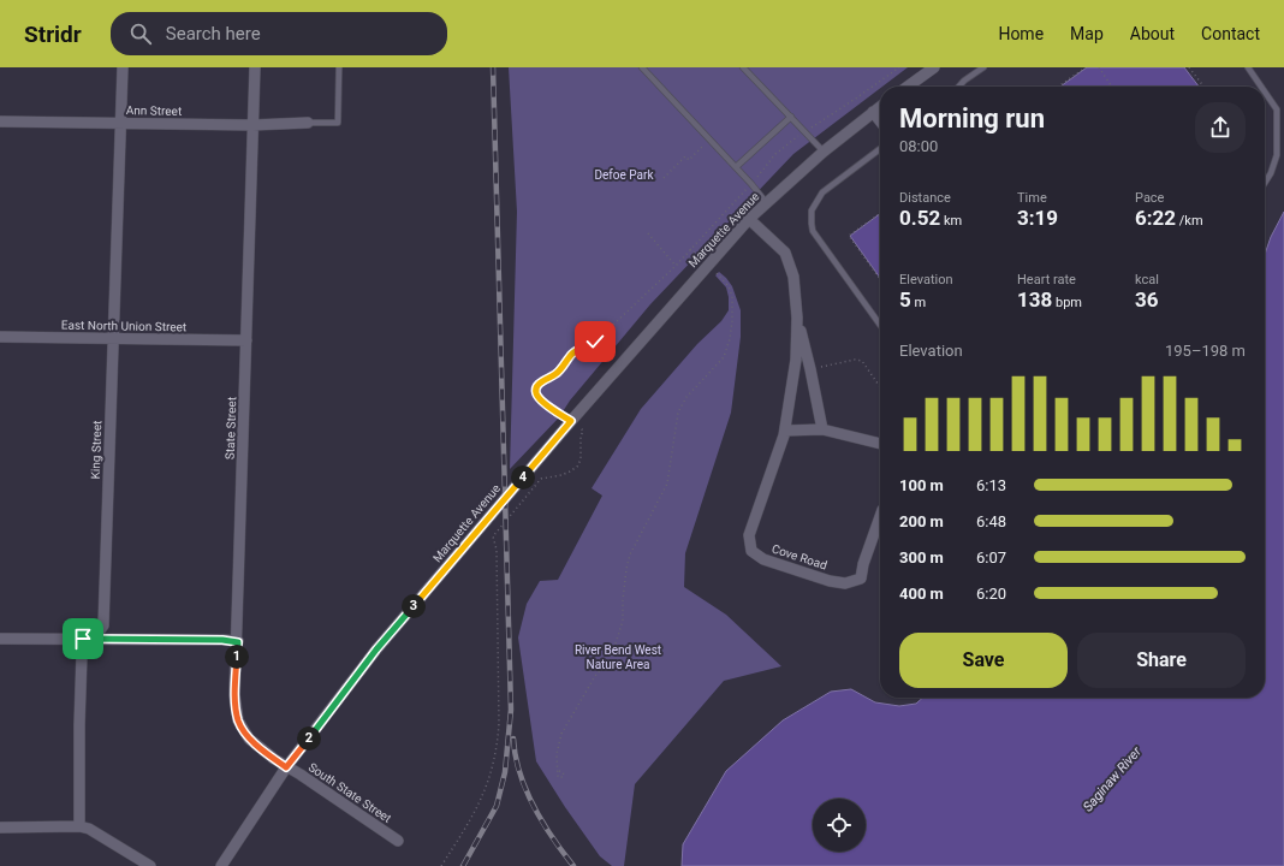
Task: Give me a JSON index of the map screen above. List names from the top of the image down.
{
  "streets": {
    "street": [
      "Ann Street",
      "Marquette Avenue",
      "East North Union Street",
      "State Street",
      "King Street",
      "Cove Road",
      "South State Street"
    ]
  },
  "crossings": [
    ["Ann Street", "State Street"],
    ["Ann Street", "King Street"],
    ["Marquette Avenue", "State Street"],
    ["Marquette Avenue", "Cove Road"],
    ["Marquette Avenue", "South State Street"],
    ["East North Union Street", "State Street"],
    ["East North Union Street", "King Street"],
    ["State Street", "South State Street"]
  ],
  "water": ["Saginaw River"],
  "parks": ["Defoe Park", "River Bend West Nature Area"],
  "page": {
    "header": "Stridr",
    "search": "Search here",
    "nav": [
      "Home",
      "Map",
      "About",
      "Contact"
    ],
    "heading": ["Morning run", "08:00"],
    "stats": [
      ["Distance", "0.52 km"],
      ["Time", "3:19"],
      ["Pace", "6:22 /km"],
      ["Elevation", "5 m"],
      ["Heart rate", "138 bpm"],
      ["kcal", "36"]
    ],
    "chart": ["Elevation", "195–198 m"],
    "pins": [
      "4",
      "3",
      "1",
      "2"
    ],
    "list": [
      {
        "name": "100 m",
        "note": "6:13"
      },
      {
        "name": "200 m",
        "note": "6:48"
      },
      {
        "name": "300 m",
        "note": "6:07"
      },
      {
        "name": "400 m",
        "note": "6:20"
      }
    ],
    "buttons": ["Save", "Share"]
  }
}
